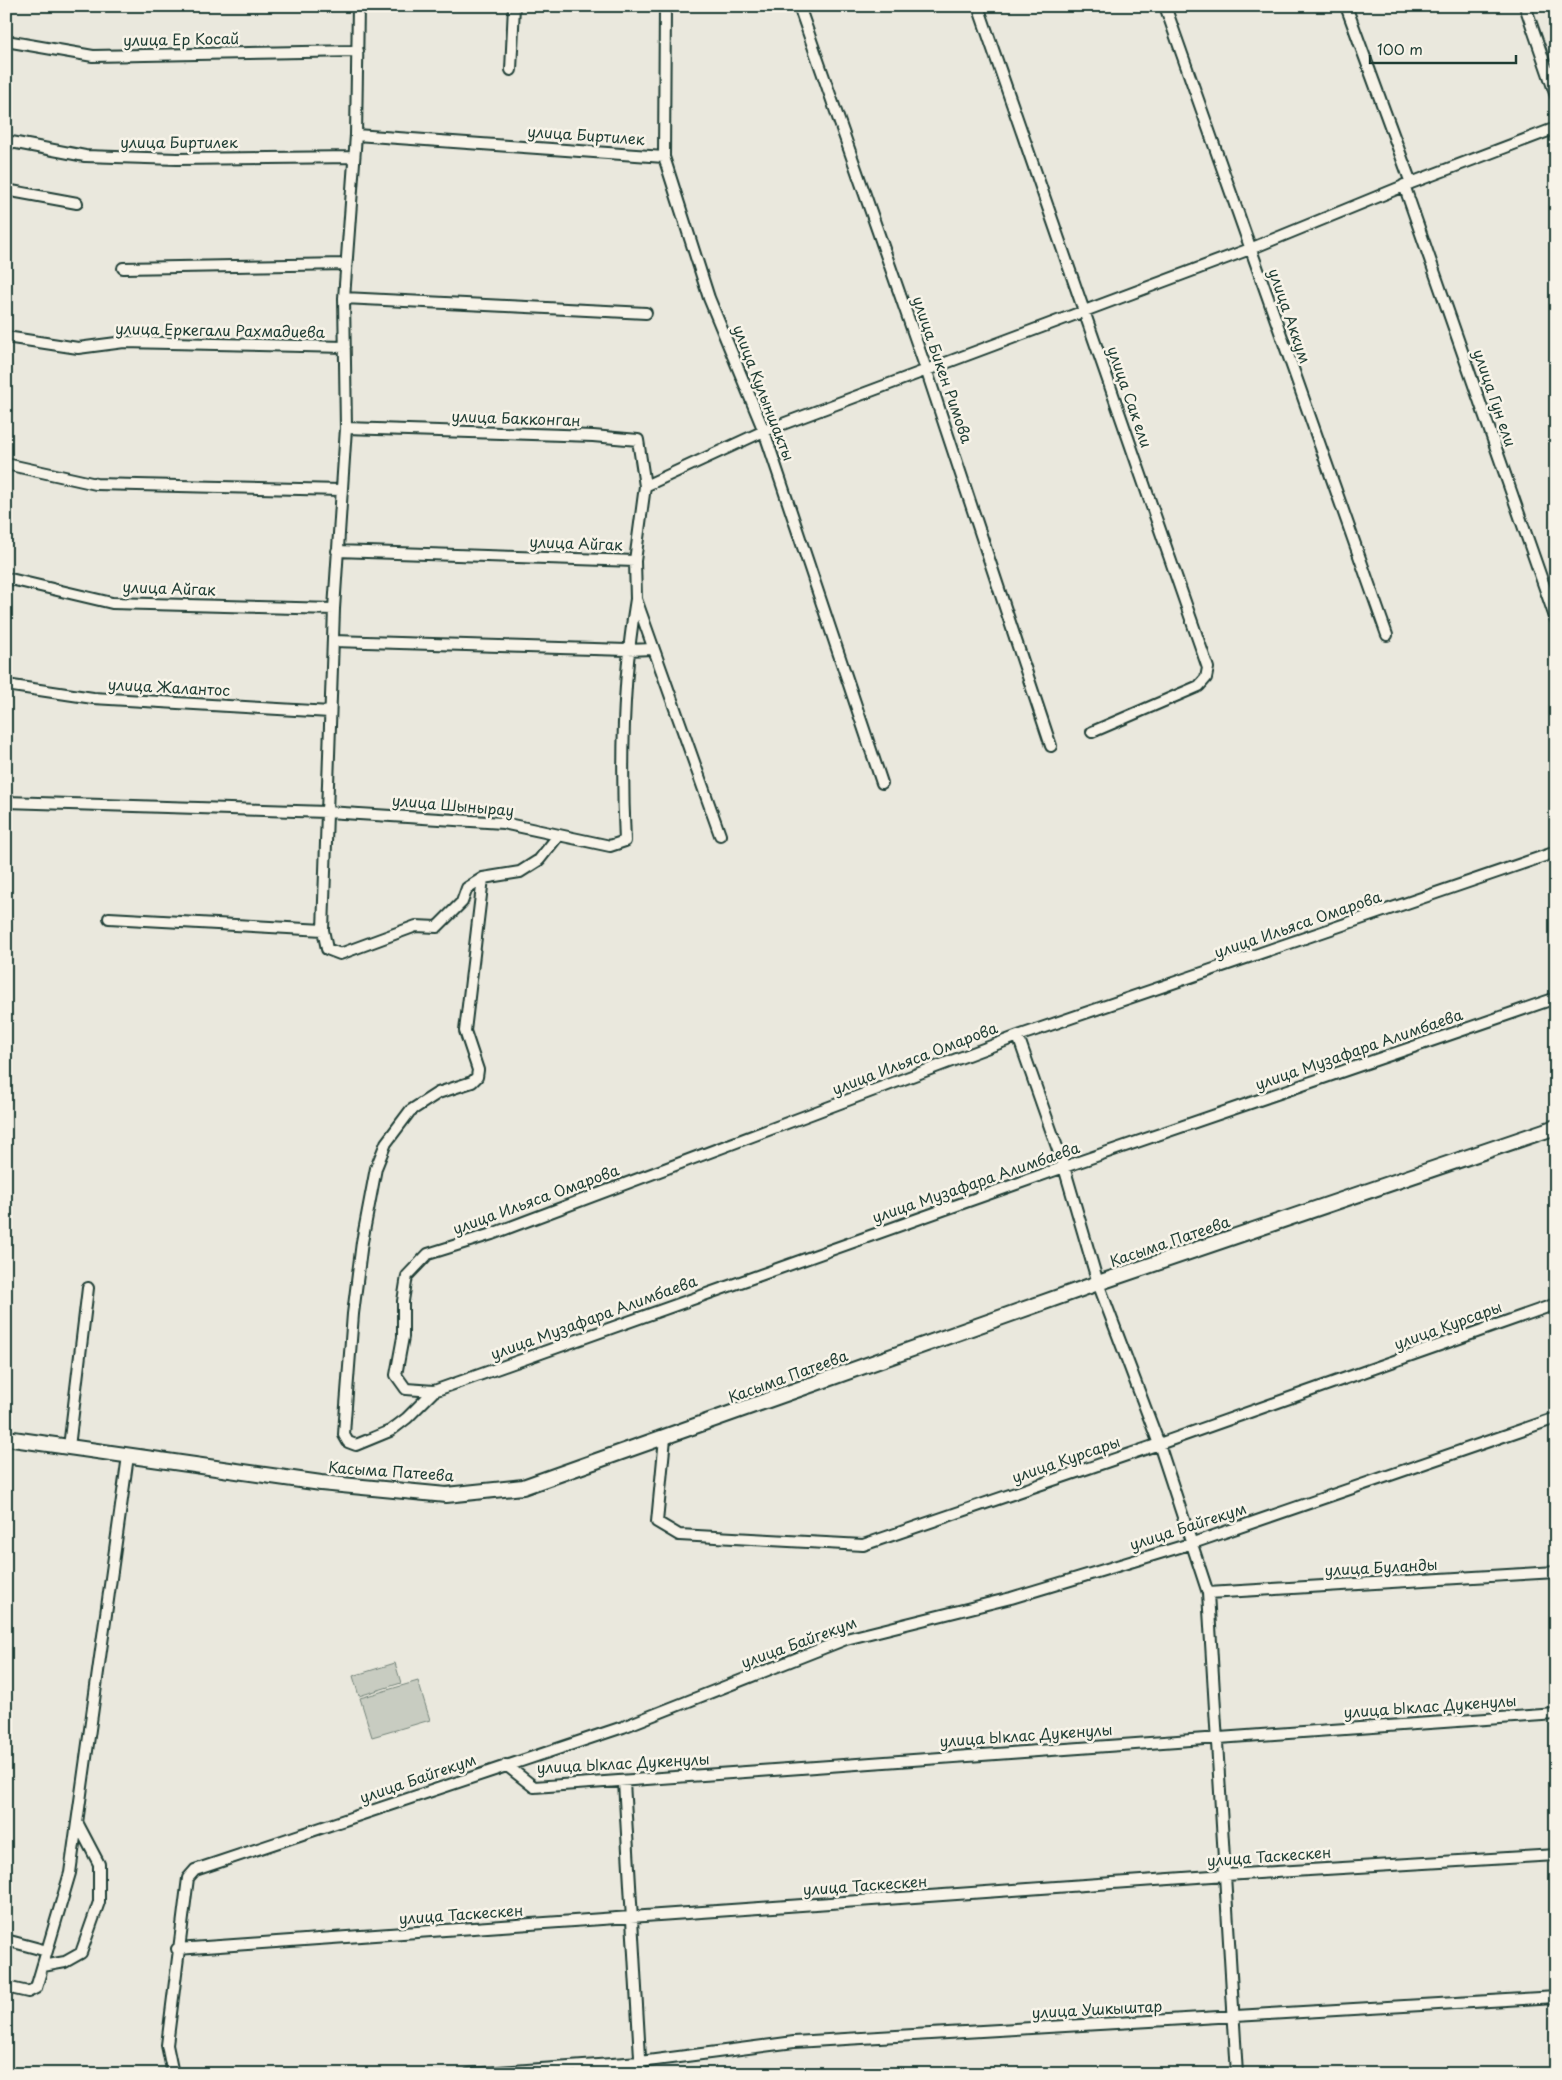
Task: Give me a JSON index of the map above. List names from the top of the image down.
{
  "streets": {
    "main road": ["Касыма Патеева"],
    "street": [
      "улица Ер Косай",
      "улица Биртилек",
      "улица Аккум",
      "улица Еркегали Рахмадиева",
      "улица Бикен Римова",
      "улица Кулыншакты",
      "улица Сак ели",
      "улица Гун ели",
      "улица Бакконган",
      "улица Айгак",
      "улица Жалантос",
      "улица Шынырау",
      "улица Ильяса Омарова",
      "улица Музафара Алимбаева",
      "улица Курсары",
      "улица Байгекум",
      "улица Буланды",
      "улица Ыклас Дукенулы",
      "улица Таскескен",
      "улица Ушкыштар"
    ]
  },
  "crossings": [
    ["улица Биртилек", "улица Кулыншакты"],
    ["улица Ильяса Омарова", "улица Музафара Алимбаева"],
    ["Касыма Патеева", "улица Курсары"],
    ["улица Байгекум", "улица Ыклас Дукенулы"],
    ["улица Байгекум", "улица Таскескен"]
  ],
  "scale_bar": "100 m"
}
